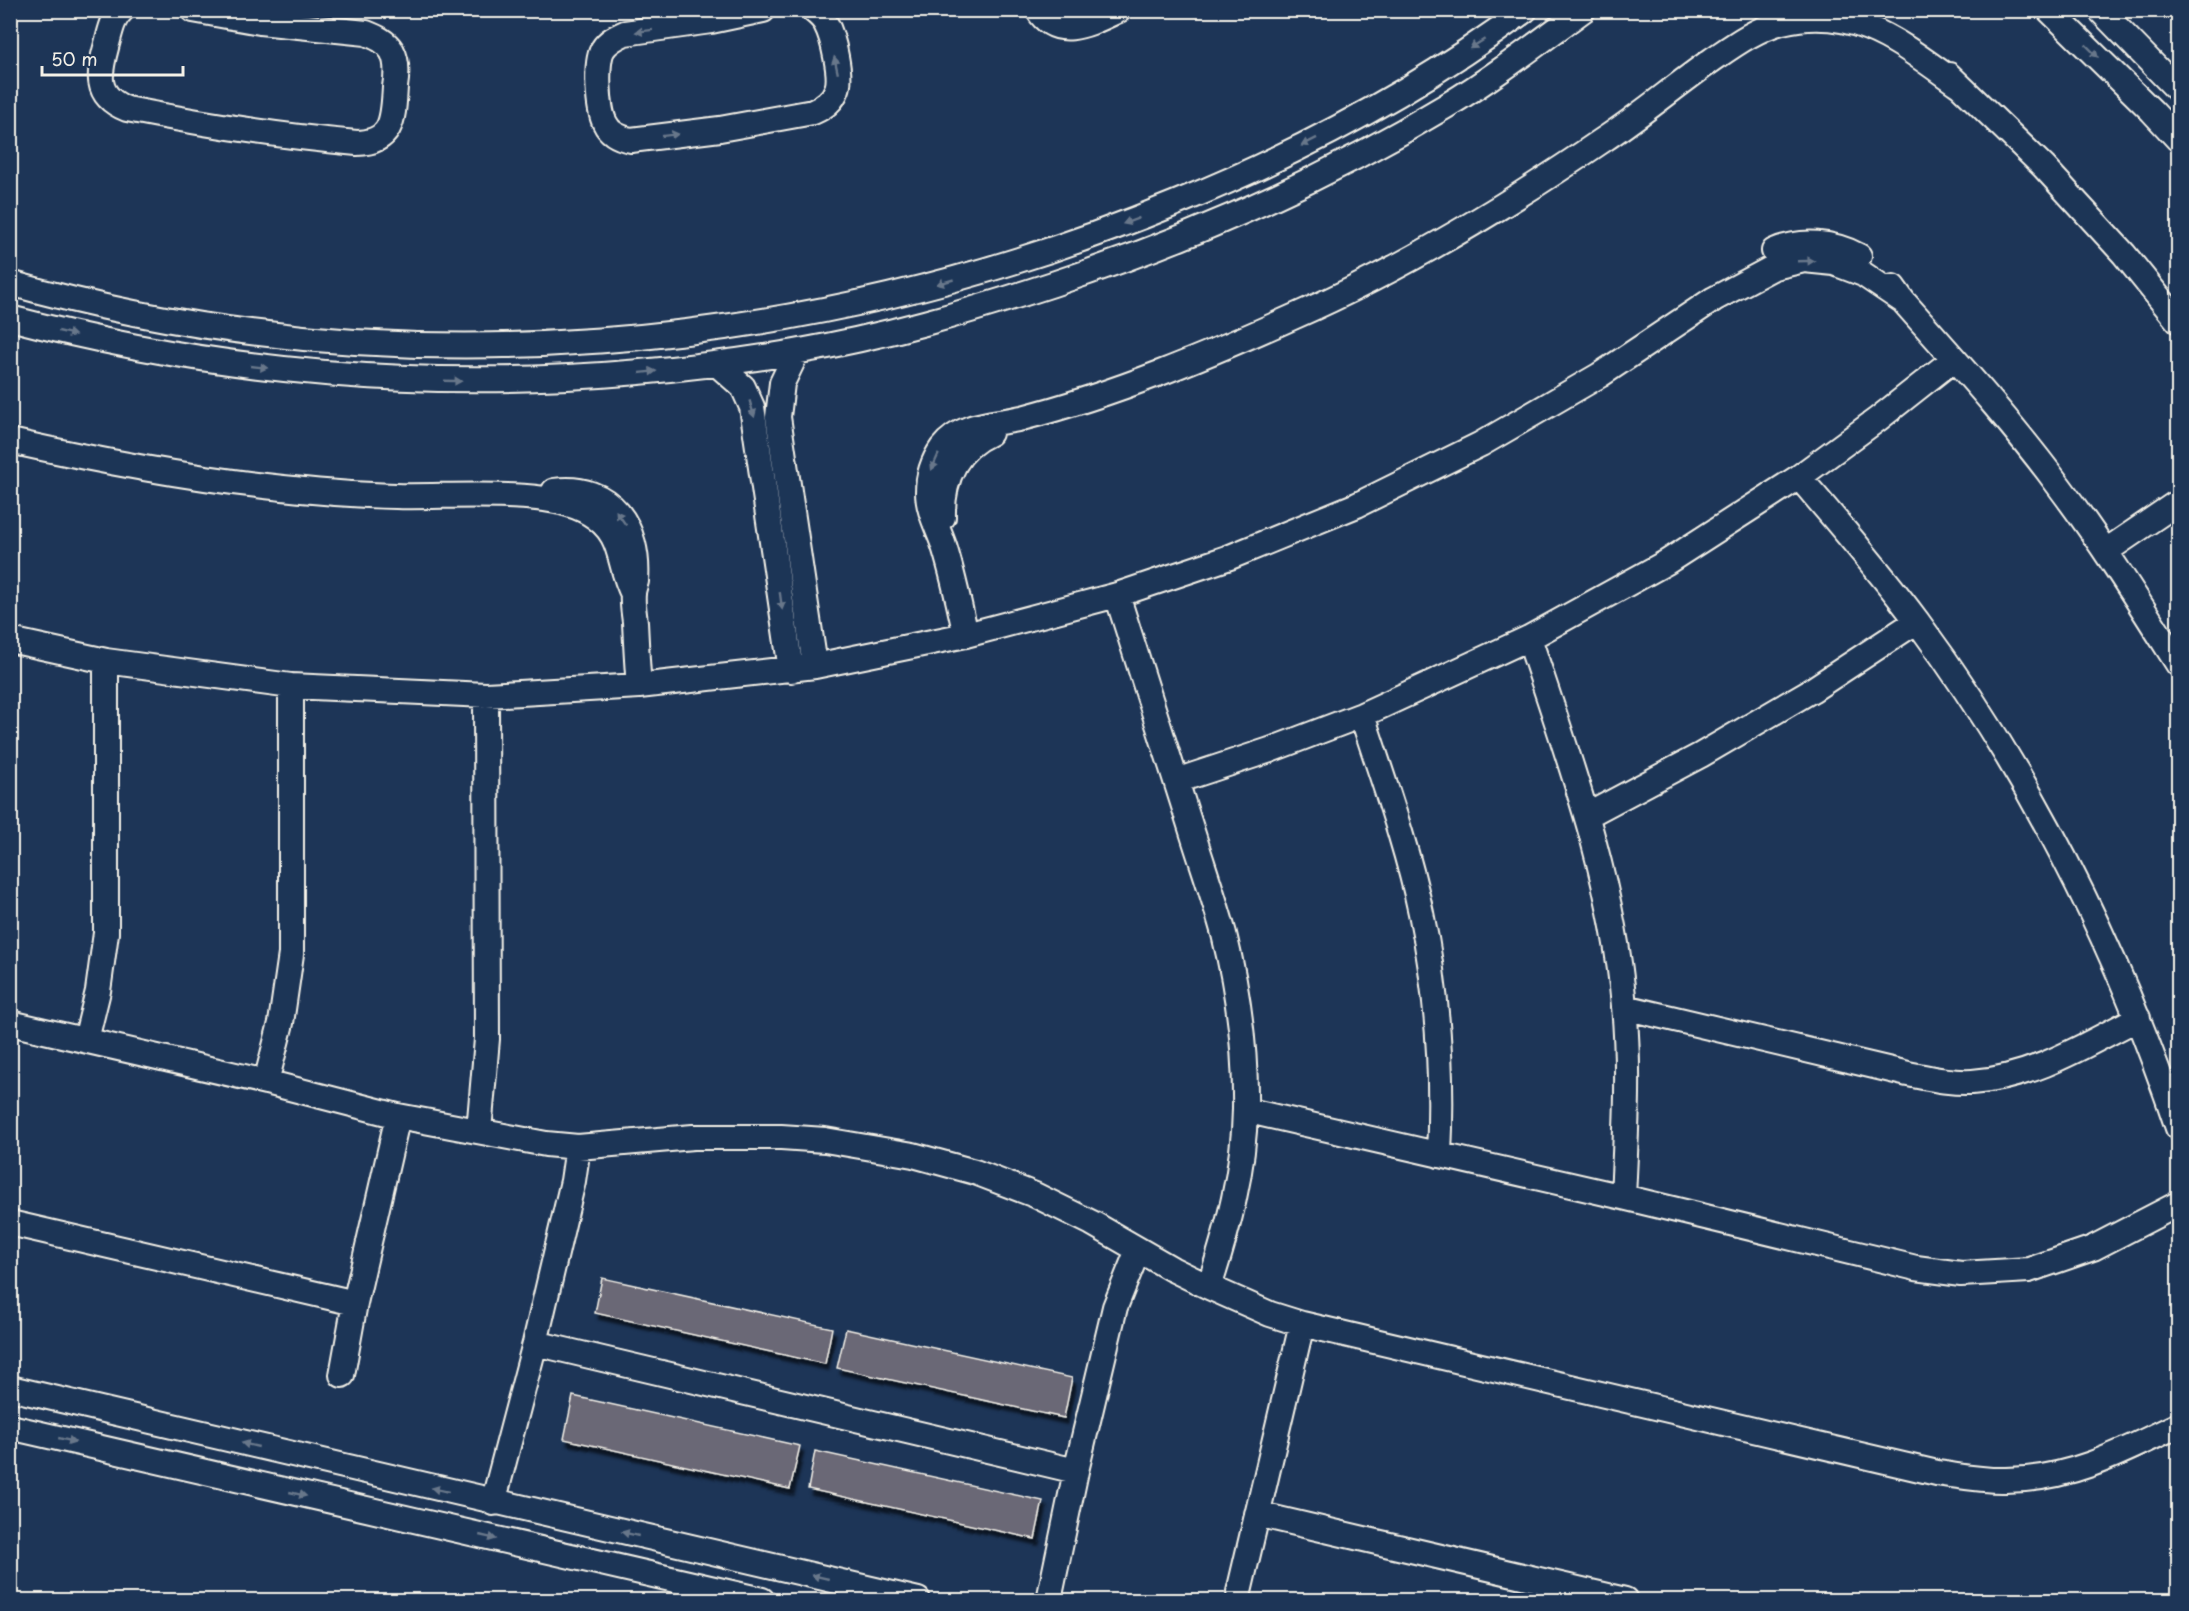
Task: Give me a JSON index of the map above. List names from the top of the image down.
{
  "scale_bar": "50 m"
}
